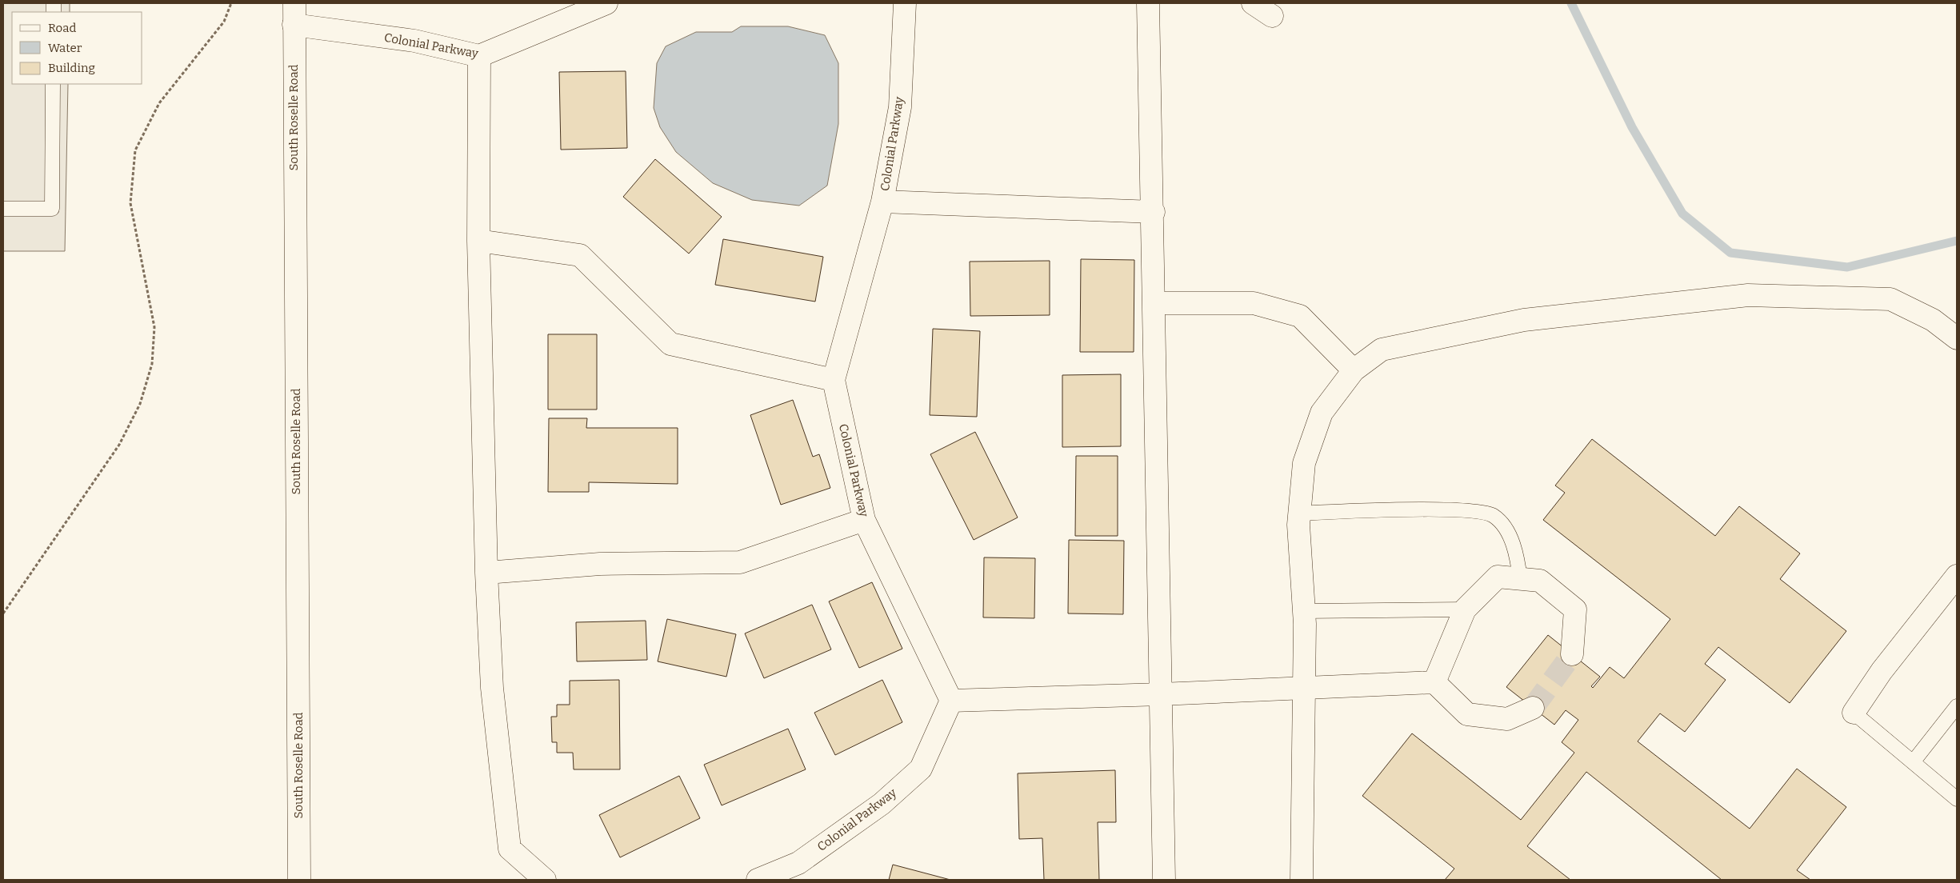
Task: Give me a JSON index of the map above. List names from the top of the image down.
{
  "streets": {
    "street": ["Colonial Parkway", "South Roselle Road"]
  },
  "crossings": [
    ["Colonial Parkway", "South Roselle Road"]
  ],
  "legend": ["Road", "Water", "Building"]
}
